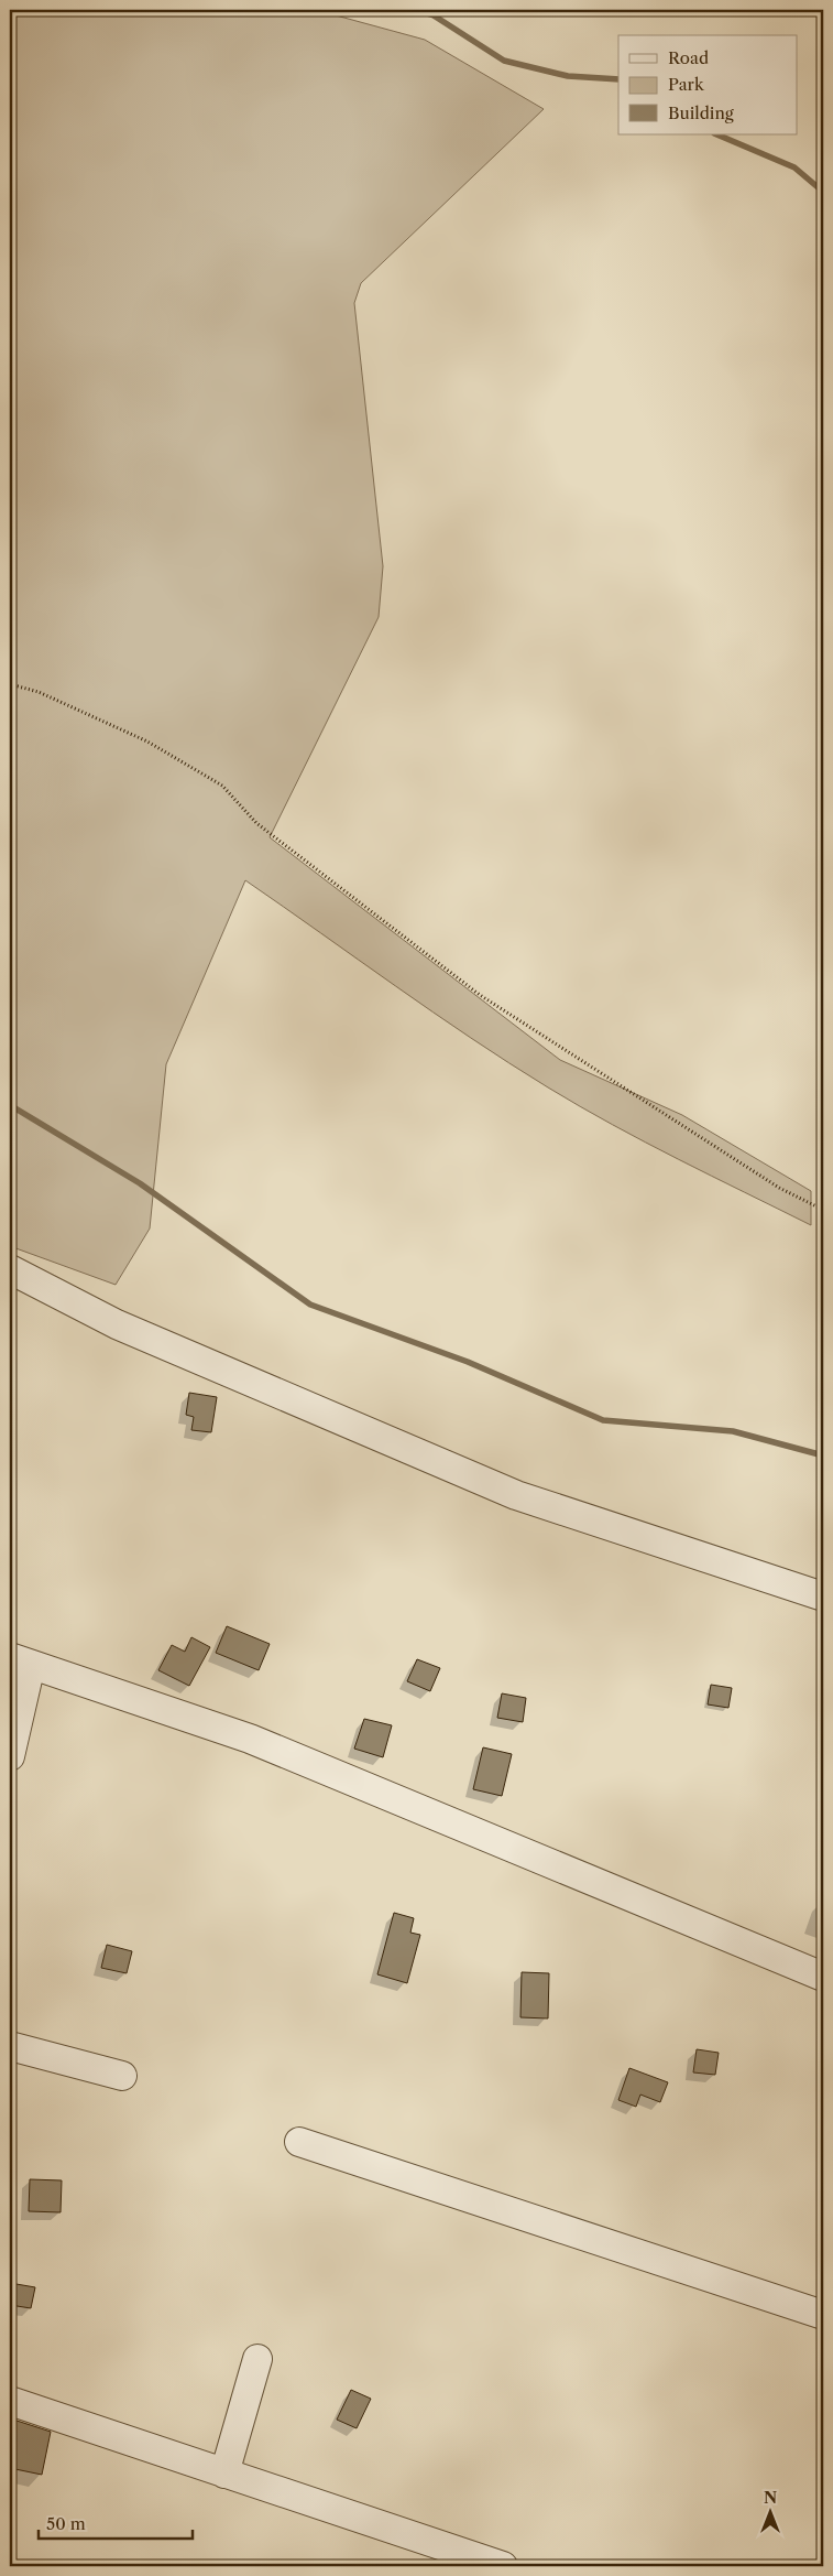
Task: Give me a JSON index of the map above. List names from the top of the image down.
{
  "legend": ["Road", "Park", "Building"],
  "scale_bar": "50 m",
  "north": "top"
}
